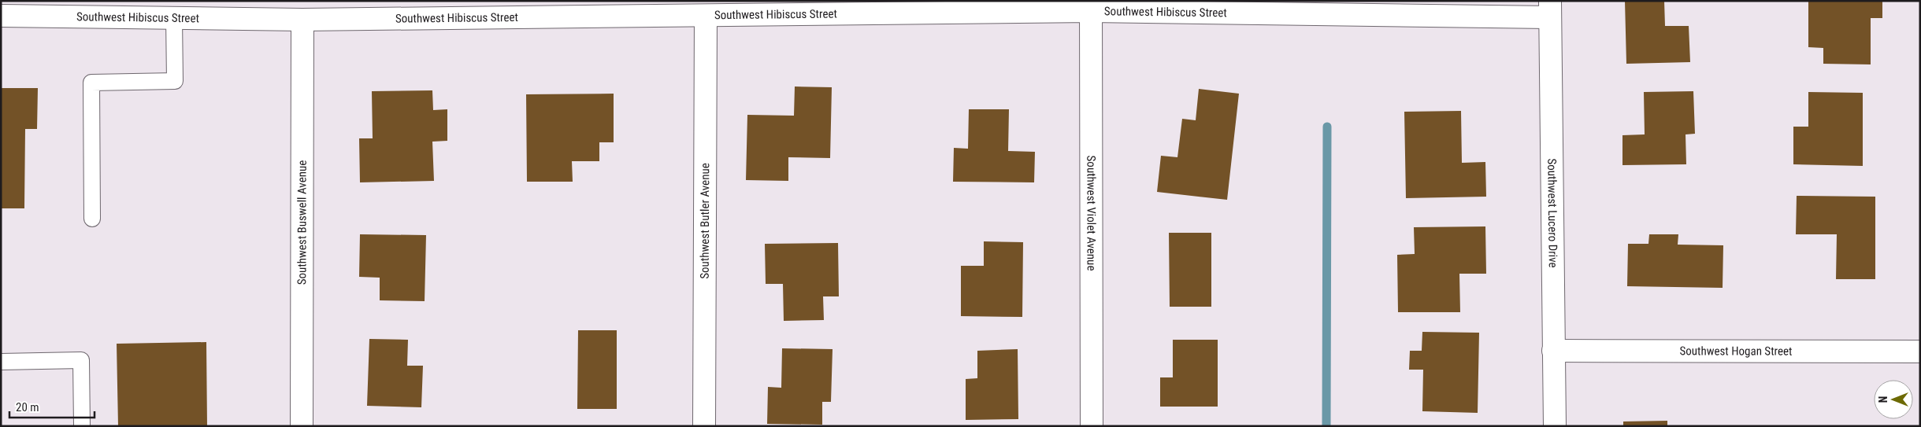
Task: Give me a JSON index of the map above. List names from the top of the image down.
{
  "streets": {
    "street": [
      "Southwest Hibiscus Street",
      "Southwest Violet Avenue",
      "Southwest Lucero Drive",
      "Southwest Butler Avenue",
      "Southwest Buswell Avenue",
      "Southwest Hogan Street"
    ]
  },
  "crossings": [
    ["Southwest Hibiscus Street", "Southwest Violet Avenue"],
    ["Southwest Hibiscus Street", "Southwest Lucero Drive"],
    ["Southwest Hibiscus Street", "Southwest Butler Avenue"],
    ["Southwest Hibiscus Street", "Southwest Buswell Avenue"],
    ["Southwest Lucero Drive", "Southwest Hogan Street"]
  ],
  "scale_bar": "20 m",
  "north": "left"
}
